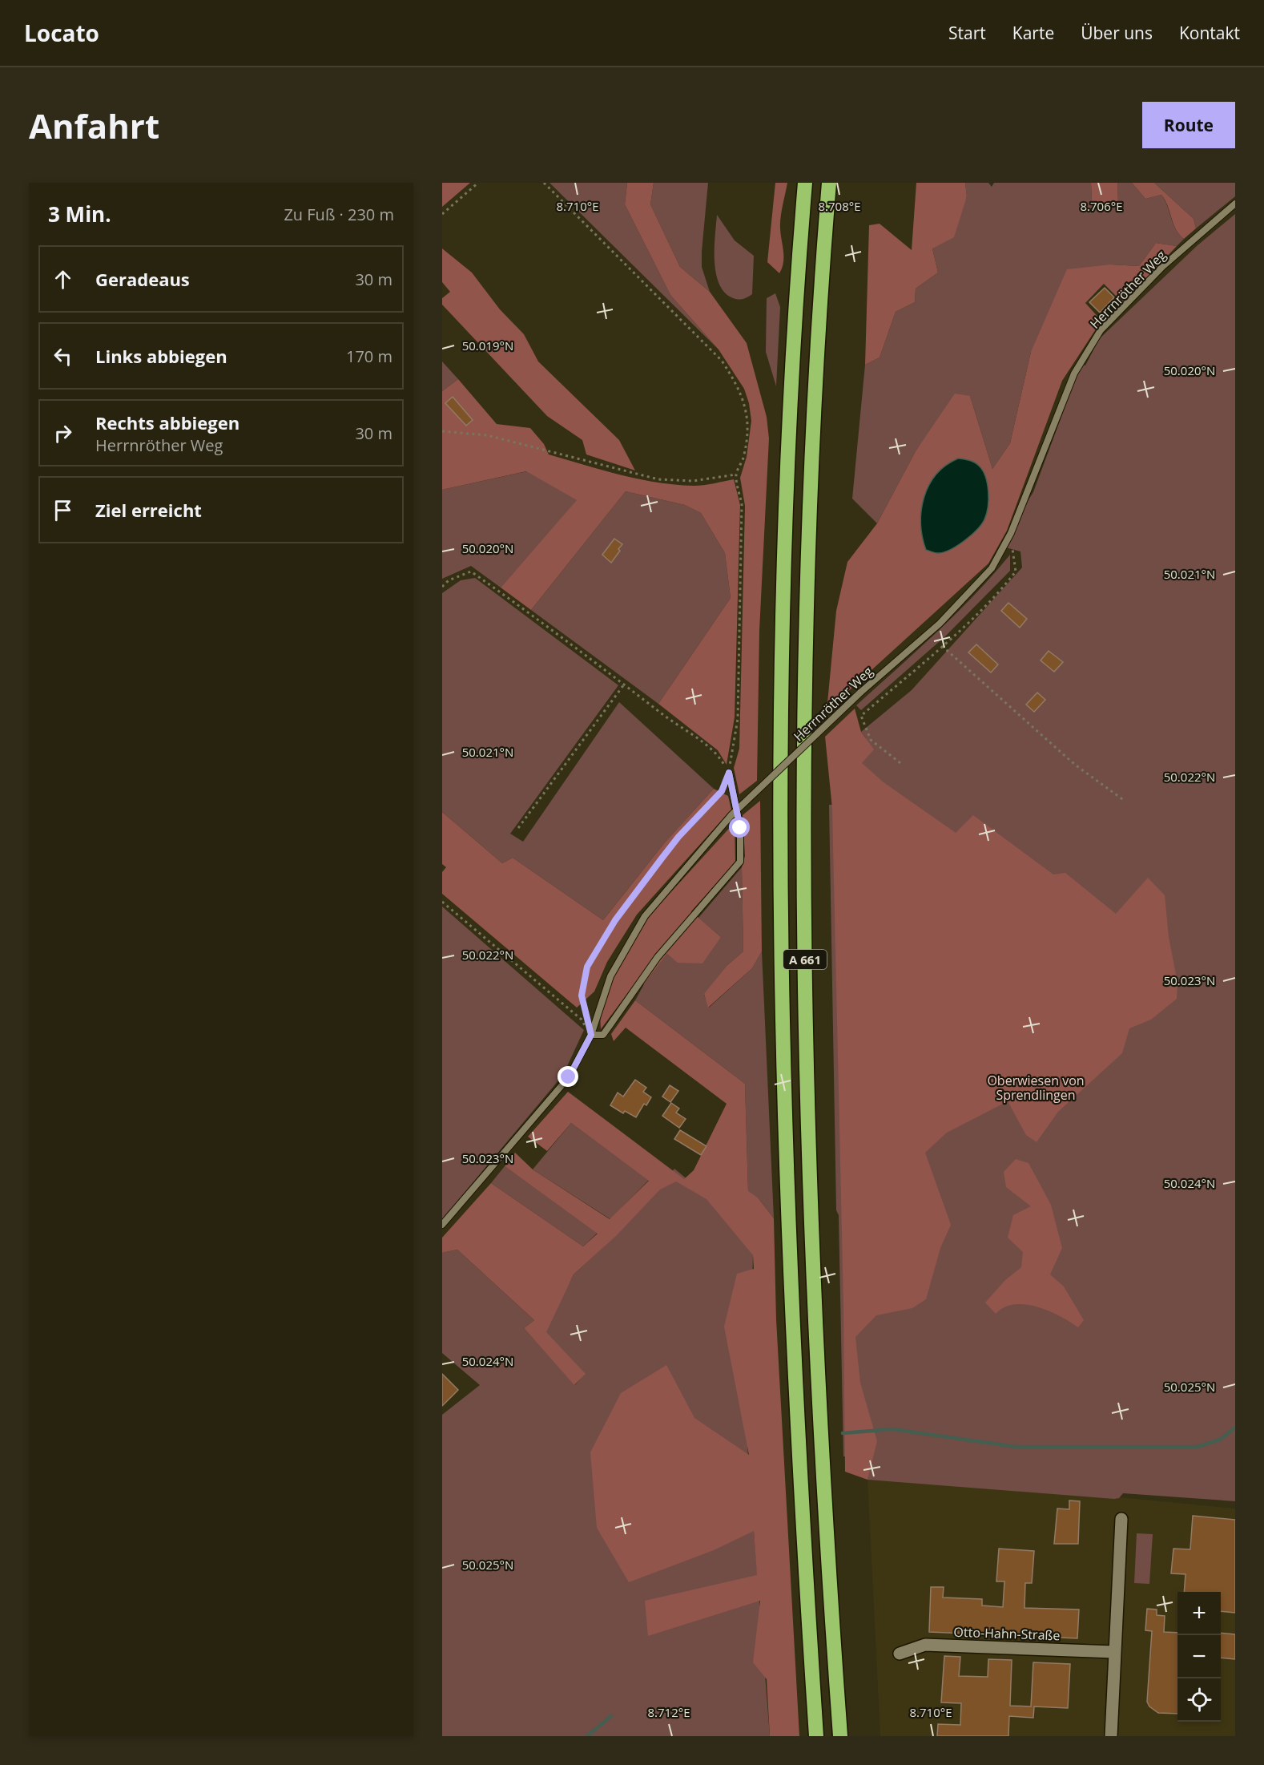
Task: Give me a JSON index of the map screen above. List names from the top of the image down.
{
  "streets": {
    "highway": ["A 661"],
    "street": ["Otto-Hahn-Straße"],
    "lane": ["Herrnröther Weg"]
  },
  "parks": ["Oberwiesen von Sprendlingen"],
  "page": {
    "header": "Locato",
    "nav": [
      "Start",
      "Karte",
      "Über uns",
      "Kontakt"
    ],
    "buttons": "Route",
    "title": "Anfahrt",
    "heading": ["3 Min.", "Zu Fuß · 230 m"],
    "list": [
      ["Geradeaus", "30 m"],
      ["Links abbiegen", "170 m"],
      ["Rechts abbiegen", "Herrnröther Weg", "30 m"],
      "Ziel erreicht"
    ],
    "map_buttons": ["+", "−"]
  },
  "coordinates": [
    "8.710°E",
    "8.708°E",
    "8.706°E",
    "50.019°N",
    "50.020°N",
    "50.021°N",
    "50.022°N",
    "50.023°N",
    "50.024°N",
    "50.025°N",
    "8.712°E"
  ]
}
